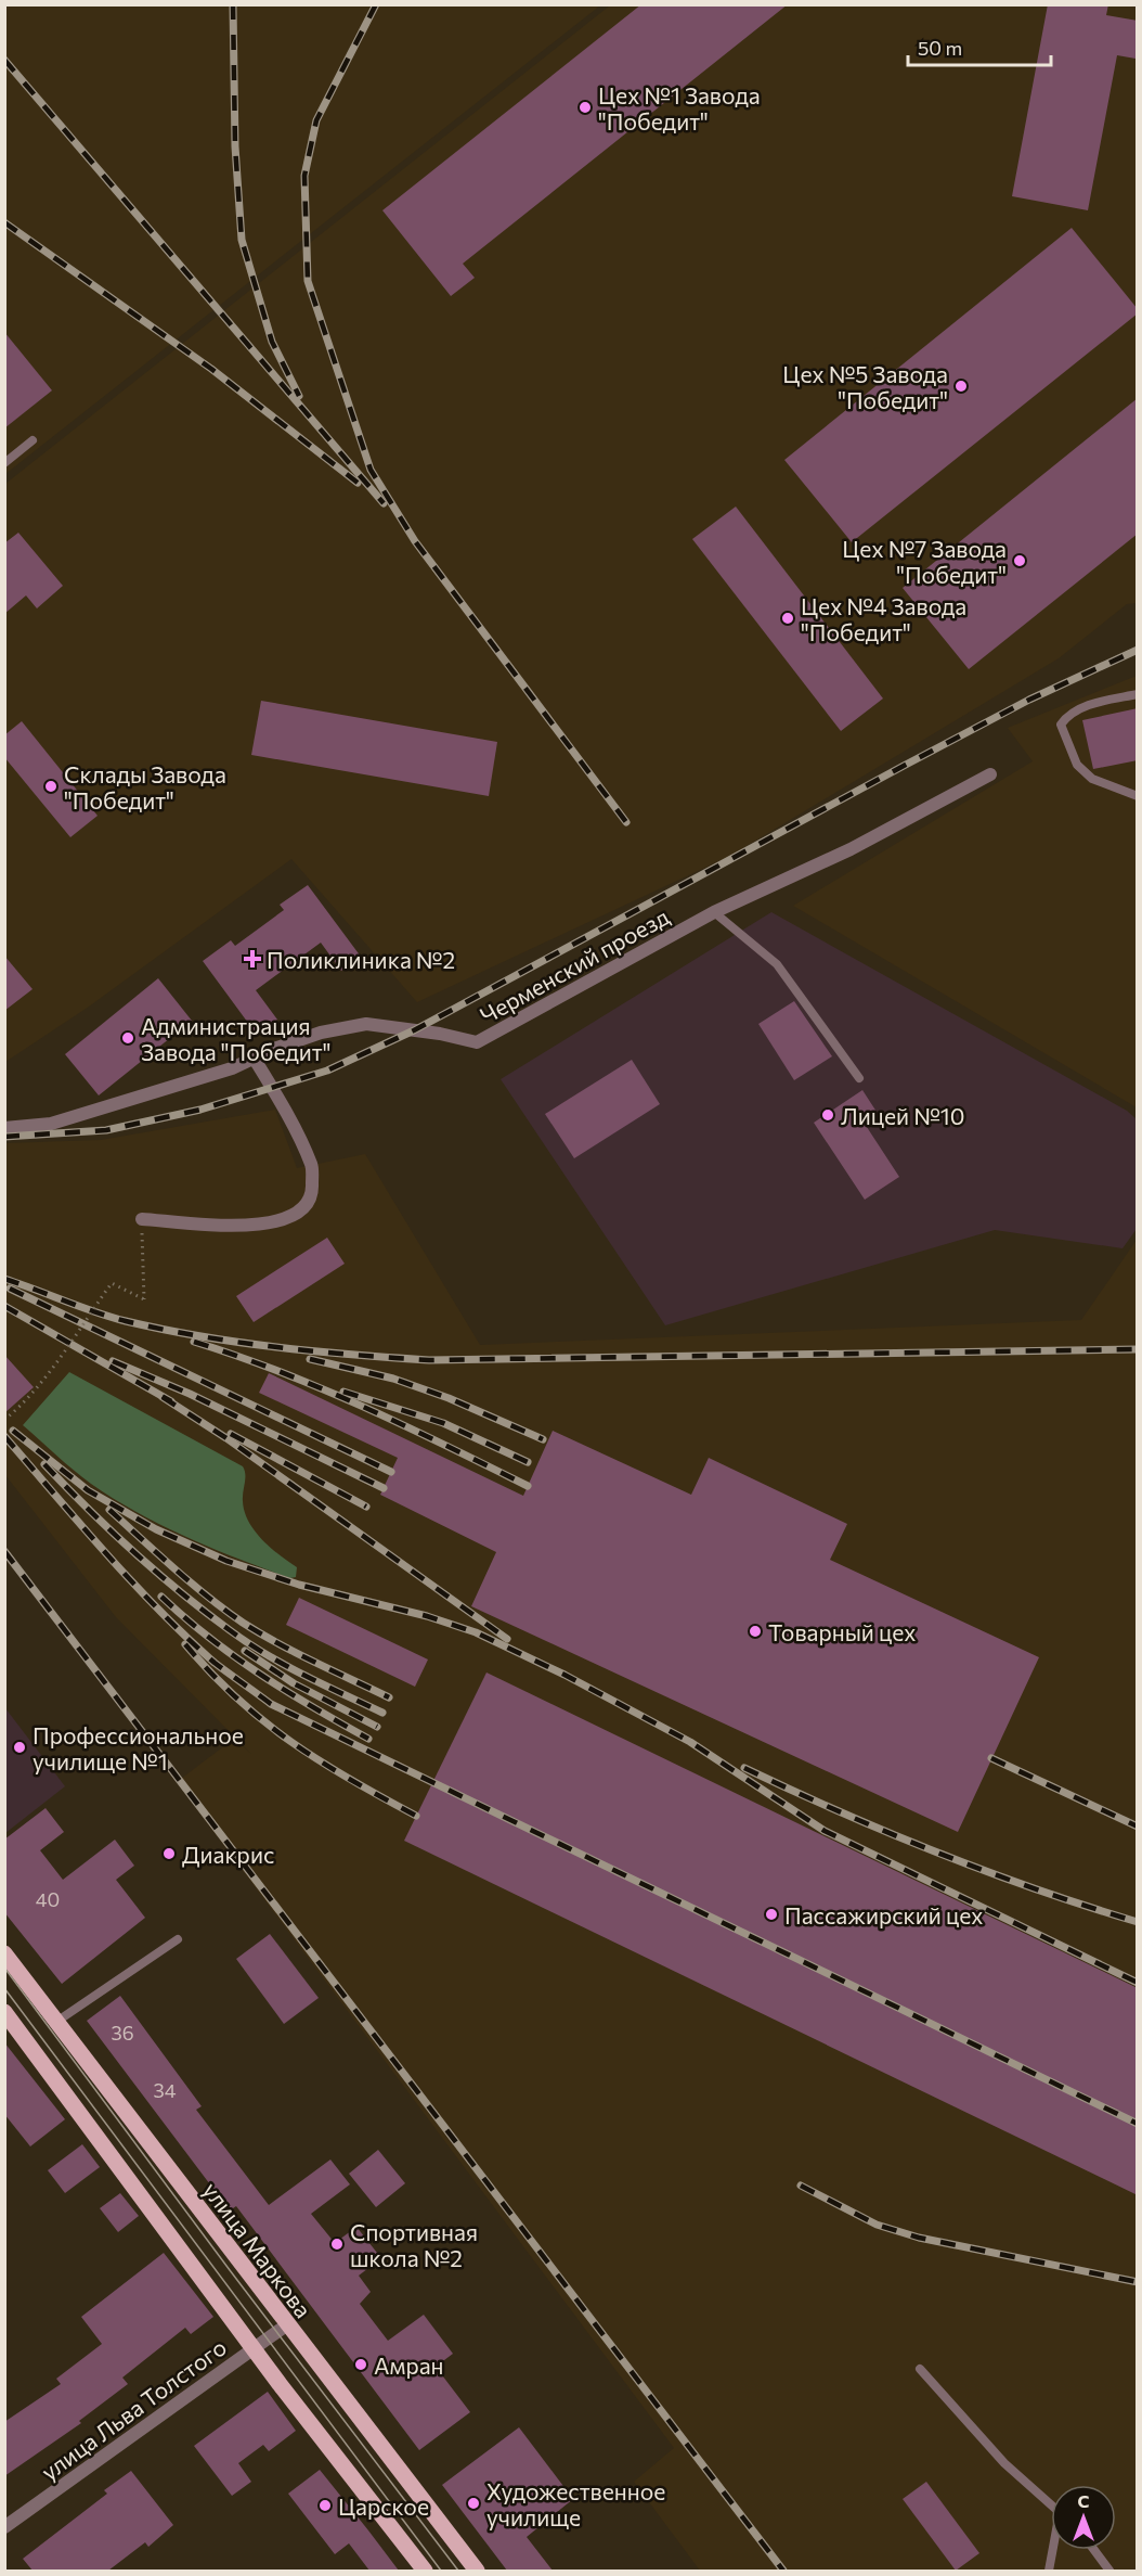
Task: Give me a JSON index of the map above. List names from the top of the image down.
{
  "streets": {
    "main road": ["улица Маркова"],
    "street": ["Черменский проезд", "улица Льва Толстого"]
  },
  "crossings": [
    ["улица Маркова", "улица Льва Толстого"]
  ],
  "places": {
    "other": [
      "Цех №1 Завода \"Победит\"",
      "Цех №5 Завода \"Победит\"",
      "Цех №7 Завода \"Победит\"",
      "Цех №4 Завода \"Победит\"",
      "Склады Завода \"Победит\"",
      "Администрация Завода \"Победит\"",
      "Лицей №10",
      "Товарный цех",
      "Профессиональное училище №1",
      "Диакрис",
      "Пассажирский цех",
      "Спортивная школа №2",
      "Амран",
      "Художественное училище",
      "Царское"
    ],
    "health": ["Поликлиника №2"]
  },
  "house_numbers": ["40", "36", "34"],
  "scale_bar": "50 m",
  "north": "top"
}
